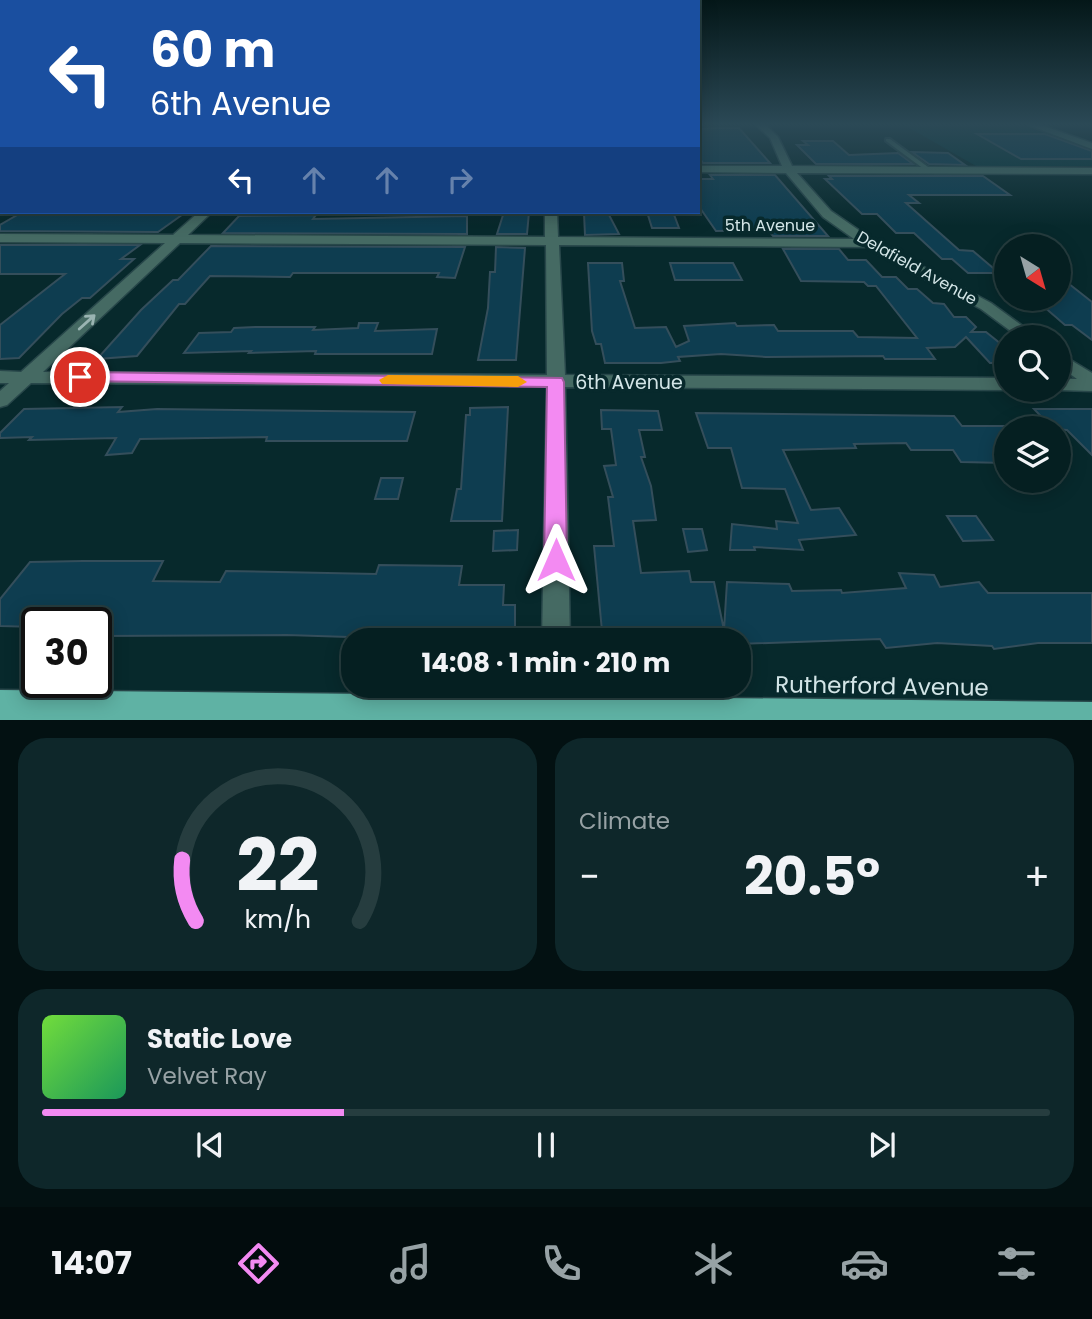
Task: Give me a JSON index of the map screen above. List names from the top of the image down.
{
  "streets": {
    "main road": ["Rutherford Avenue"],
    "street": ["5th Avenue", "Delafield Avenue", "6th Avenue"]
  },
  "crossings": [
    ["5th Avenue", "Delafield Avenue"]
  ],
  "north": "bottom right",
  "page": {
    "turn": ["60 m", "6th Avenue"],
    "limit": "30",
    "trip": "14:08 · 1 min · 210 m",
    "tile": "Climate",
    "heat": ["−", "20.5°", "+"],
    "song": ["Static Love", "Velvet Ray"],
    "tabs": "14:07",
    "gauge": ["22", "km/h"]
  }
}
